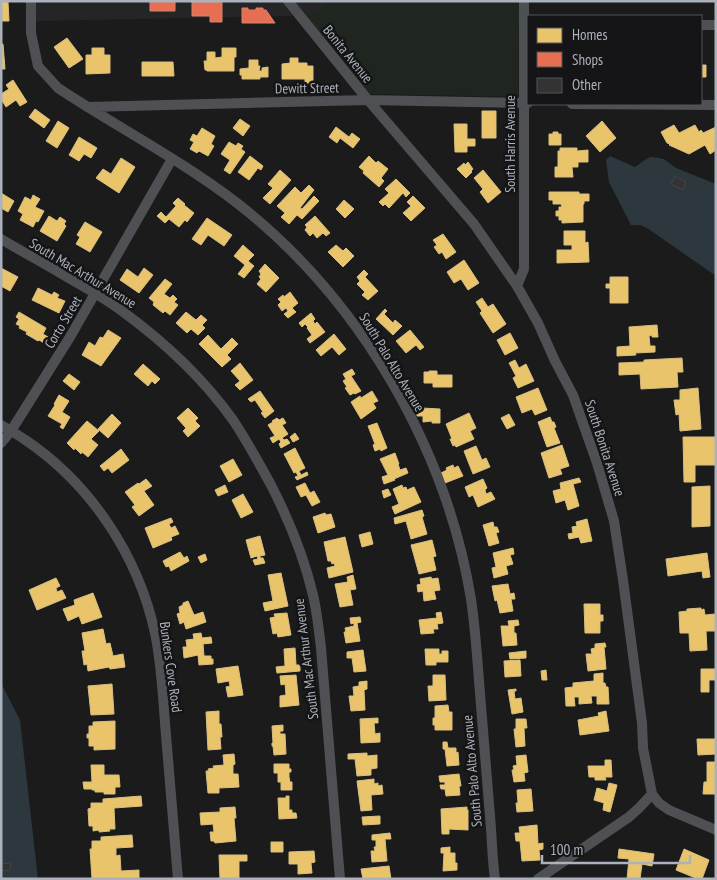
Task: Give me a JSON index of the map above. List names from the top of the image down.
{
  "streets": {
    "street": [
      "Bonita Avenue",
      "Dewitt Street",
      "South Harris Avenue",
      "South Mac Arthur Avenue",
      "Corto Street",
      "South Palo Alto Avenue",
      "South Bonita Avenue",
      "Bunkers Cove Road"
    ]
  },
  "crossings": [
    ["Bonita Avenue", "Dewitt Street"],
    ["Bonita Avenue", "South Bonita Avenue"],
    ["Dewitt Street", "South Harris Avenue"],
    ["Dewitt Street", "South Palo Alto Avenue"],
    ["Dewitt Street", "South Bonita Avenue"],
    ["South Harris Avenue", "South Bonita Avenue"],
    ["South Mac Arthur Avenue", "Corto Street"],
    ["Corto Street", "South Palo Alto Avenue"],
    ["Corto Street", "Bunkers Cove Road"]
  ],
  "legend": ["Homes", "Shops", "Other"],
  "scale_bar": "100 m"
}
